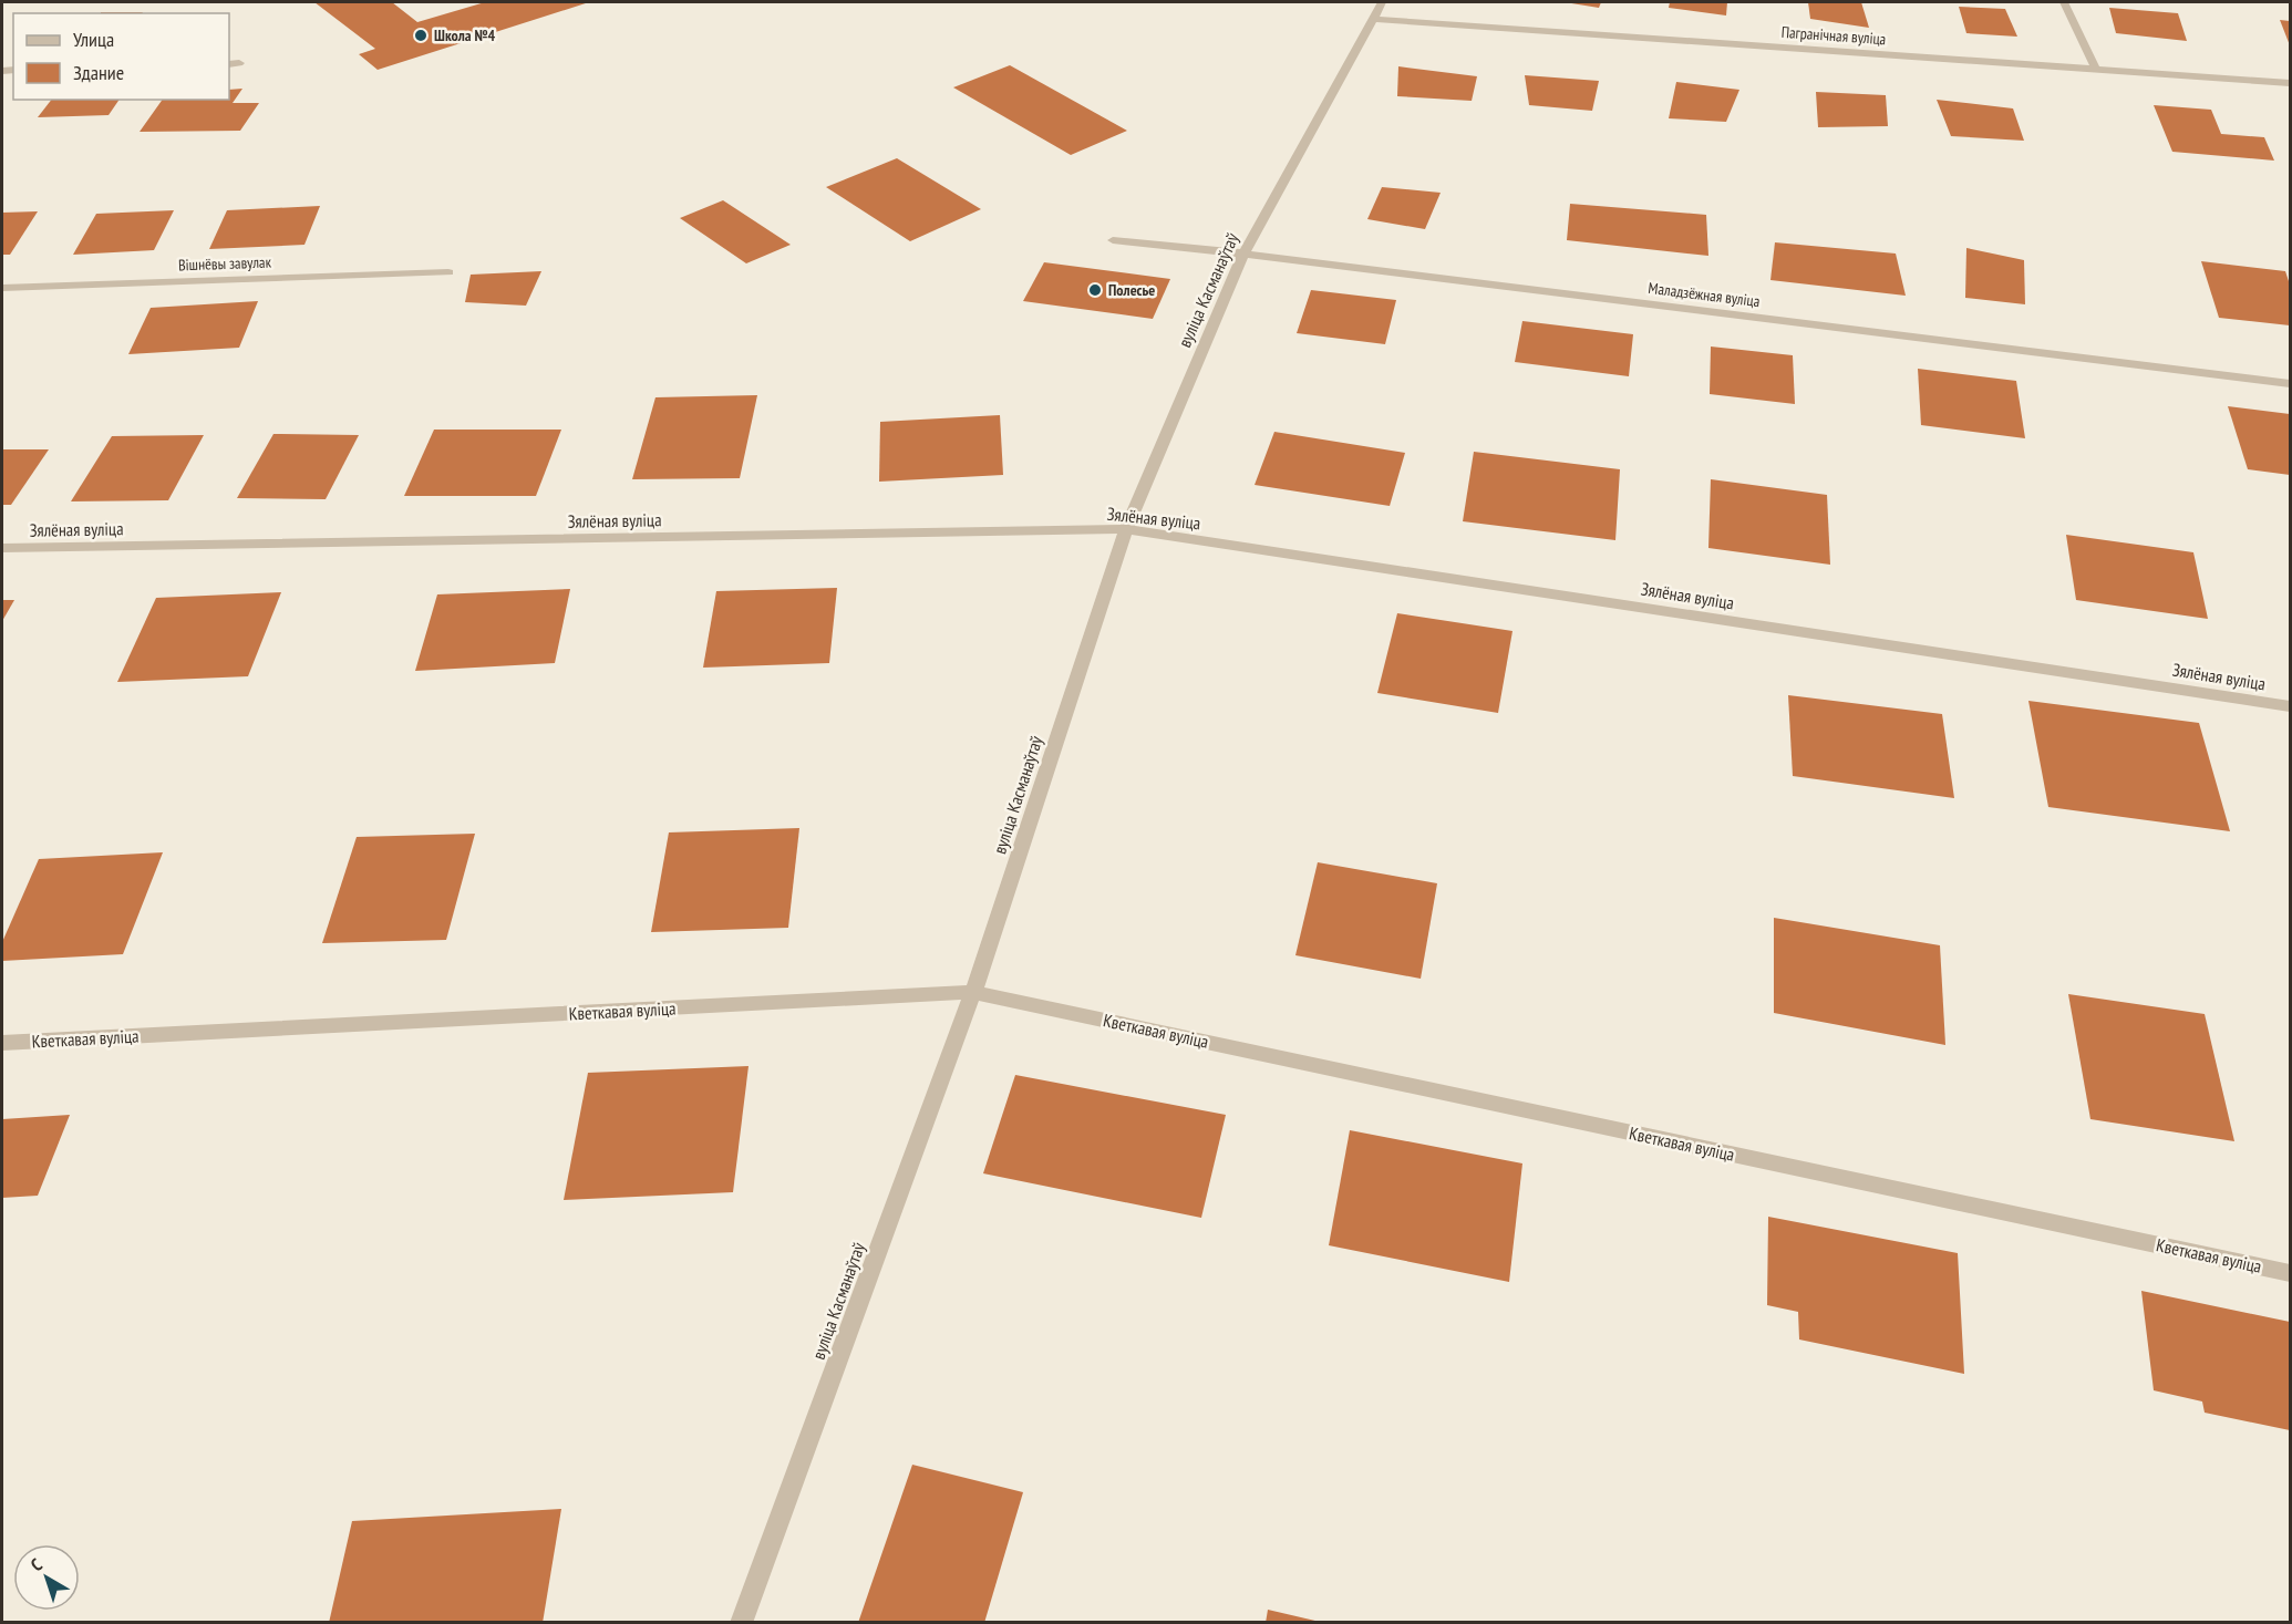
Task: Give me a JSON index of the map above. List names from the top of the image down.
{
  "streets": {
    "street": [
      "Пагранічная вуліца",
      "Вішнёвы завулак",
      "вуліца Касманаўтаў",
      "Маладзёжная вуліца",
      "Зялёная вуліца",
      "Кветкавая вуліца"
    ]
  },
  "crossings": [
    ["Пагранічная вуліца", "вуліца Касманаўтаў"],
    ["вуліца Касманаўтаў", "Маладзёжная вуліца"],
    ["вуліца Касманаўтаў", "Зялёная вуліца"],
    ["вуліца Касманаўтаў", "Кветкавая вуліца"]
  ],
  "places": ["Школа №4", "Полесье"],
  "legend": ["Улица", "Здание"],
  "north": "top left"
}
